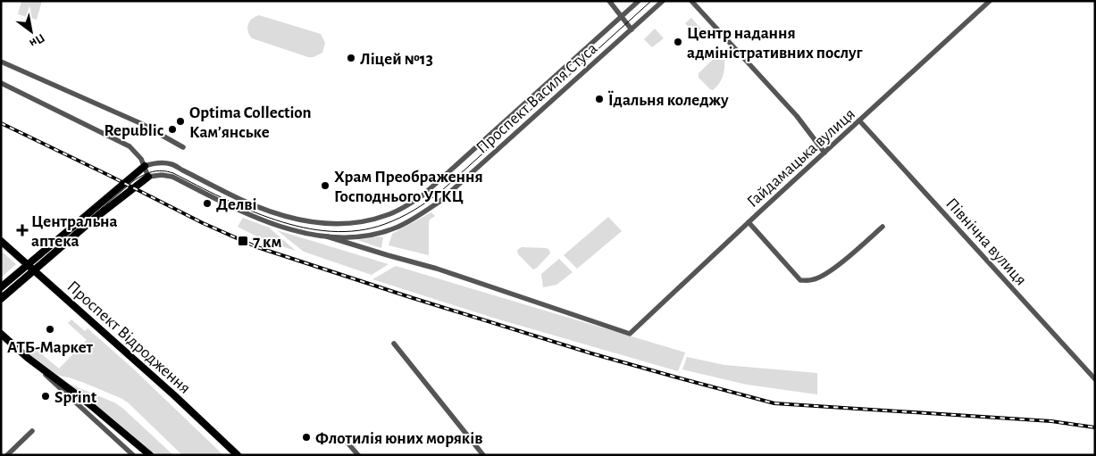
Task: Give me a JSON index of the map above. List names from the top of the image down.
{
  "streets": {
    "main road": ["Проспект Відродження"],
    "street": ["Проспект Василя Стуса", "Гайдамацька вулиця", "Північна вулиця"]
  },
  "crossings": [
    ["Проспект Василя Стуса", "Гайдамацька вулиця"],
    ["Гайдамацька вулиця", "Північна вулиця"]
  ],
  "places": {
    "other": [
      "Центр надання адміністративних послуг",
      "Ліцей №13",
      "Їдальня коледжу",
      "Optima Collection Кам’янське",
      "Republic",
      "Храм Преображення Господнього УГКЦ",
      "Делві",
      "АТБ-Маркет",
      "Sprint",
      "Флотилія юних моряків"
    ],
    "health": ["Центральна аптека"],
    "transit": ["7 км"]
  },
  "north": "bottom right"
}
